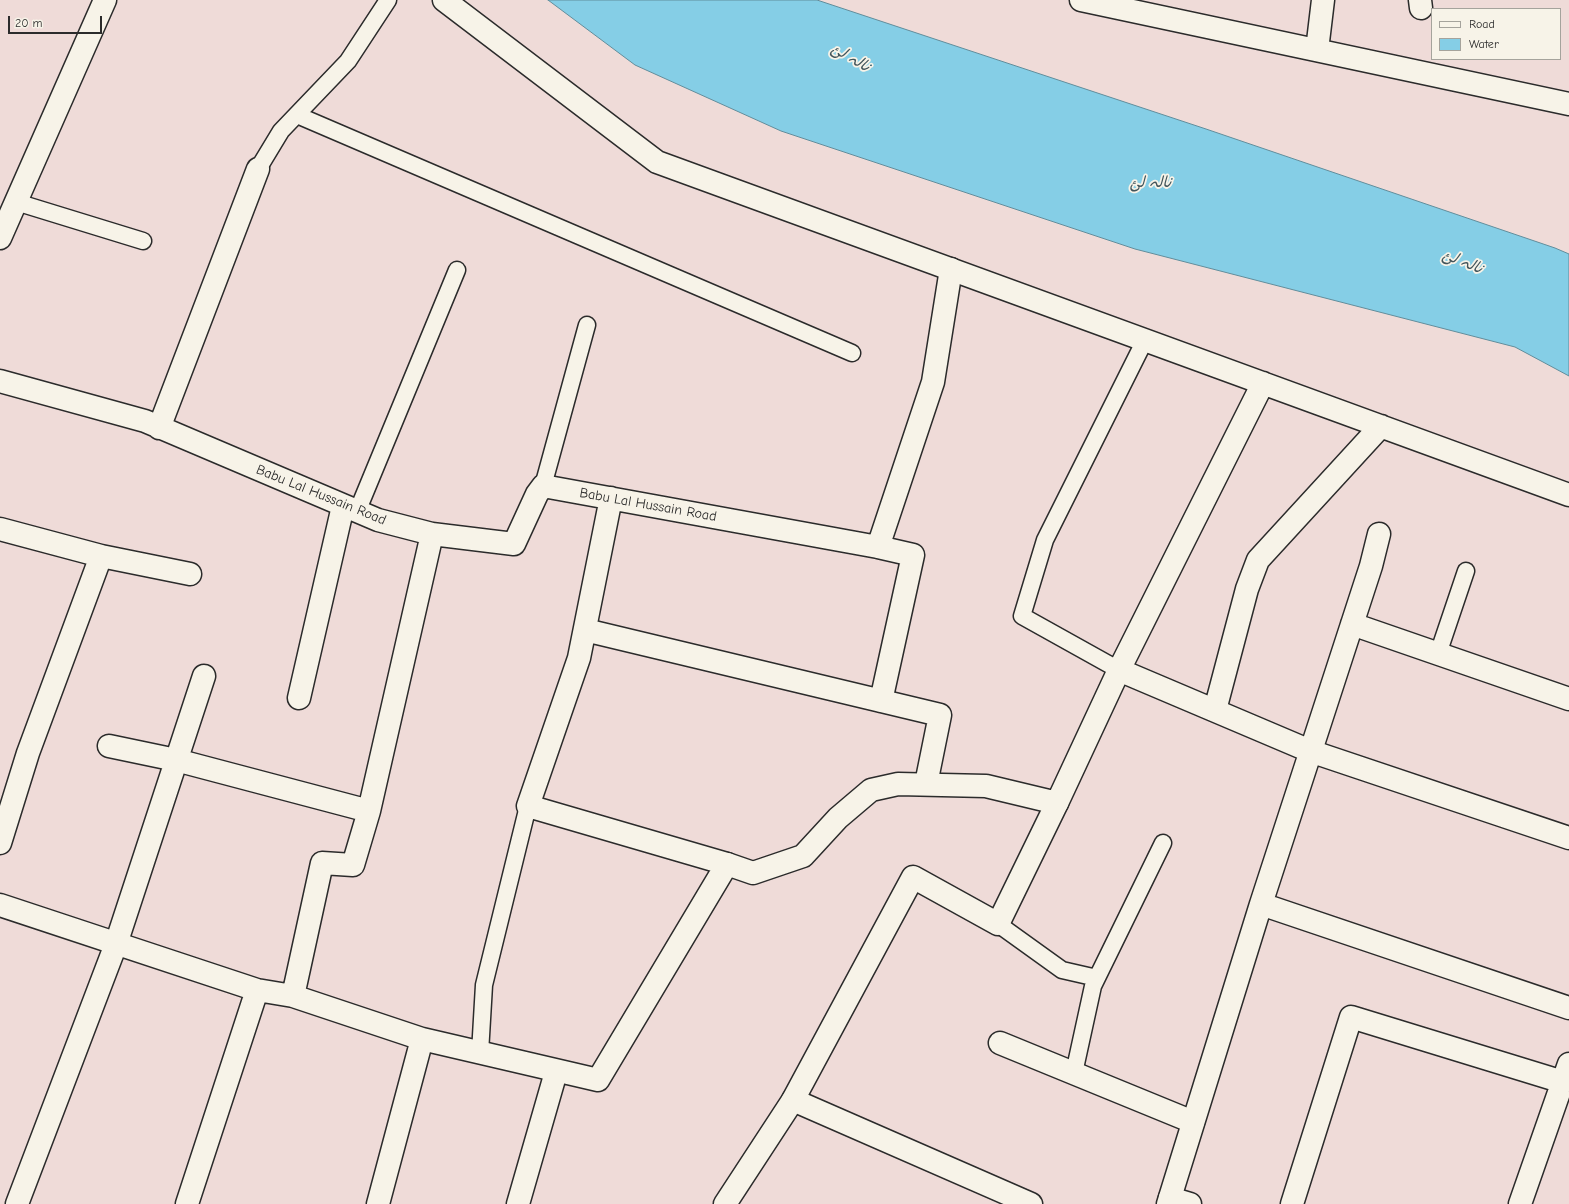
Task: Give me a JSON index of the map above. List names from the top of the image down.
{
  "streets": {
    "street": ["Babu Lal Hussain Road"]
  },
  "water": ["نالہ لئ"],
  "legend": ["Road", "Water"],
  "scale_bar": "20 m"
}
